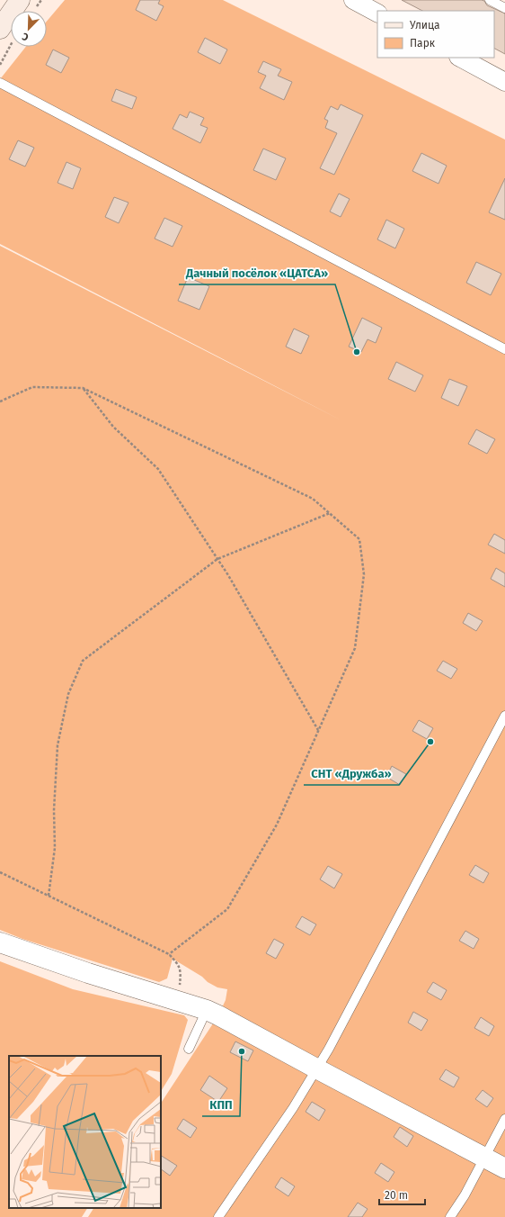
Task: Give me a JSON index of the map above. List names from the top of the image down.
{
  "places": ["Дачный посёлок «ЦАТСА»", "СНТ «Дружба»", "КПП"],
  "legend": ["Улица", "Парк"],
  "scale_bar": "20 m",
  "north": "bottom left"
}
